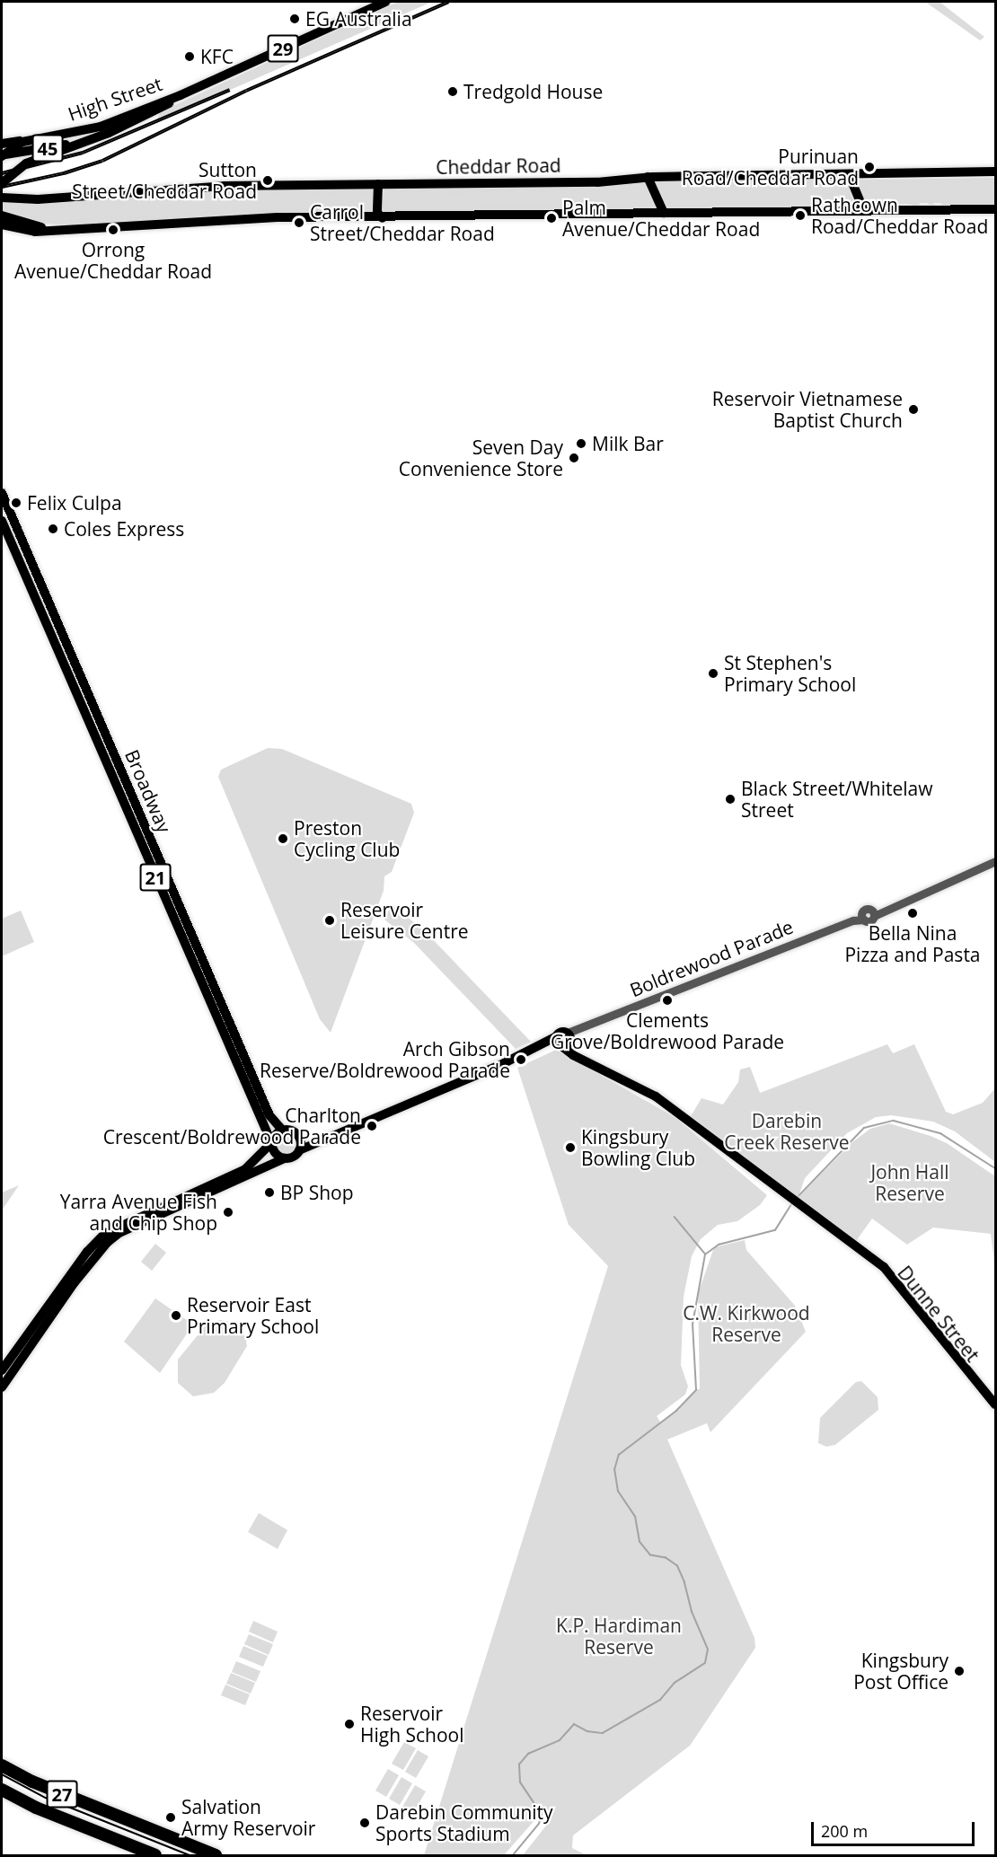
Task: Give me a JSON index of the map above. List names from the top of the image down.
{
  "streets": {
    "highway": ["27"],
    "main road": [
      "29",
      "High Street",
      "45",
      "Cheddar Road",
      "Broadway",
      "21",
      "Boldrewood Parade",
      "Dunne Street"
    ]
  },
  "crossings": [
    ["High Street", "45"],
    ["Broadway", "21"],
    ["Broadway", "Boldrewood Parade"],
    ["21", "Boldrewood Parade"],
    ["Boldrewood Parade", "Dunne Street"]
  ],
  "parks": [
    "Darebin Creek Reserve",
    "John Hall Reserve",
    "C.W. Kirkwood Reserve",
    "K.P. Hardiman Reserve"
  ],
  "places": [
    "EG Australia",
    "KFC",
    "Tredgold House",
    "Purinuan Road/Cheddar Road",
    "Sutton Street/Cheddar Road",
    "Rathcown Road/Cheddar Road",
    "Palm Avenue/Cheddar Road",
    "Carrol Street/Cheddar Road",
    "Orrong Avenue/Cheddar Road",
    "Reservoir Vietnamese Baptist Church",
    "Milk Bar",
    "Seven Day Convenience Store",
    "Felix Culpa",
    "Coles Express",
    "St Stephen's Primary School",
    "Black Street/Whitelaw Street",
    "Preston Cycling Club",
    "Bella Nina Pizza and Pasta",
    "Reservoir Leisure Centre",
    "Clements Grove/Boldrewood Parade",
    "Arch Gibson Reserve/Boldrewood Parade",
    "Charlton Crescent/Boldrewood Parade",
    "Kingsbury Bowling Club",
    "BP Shop",
    "Yarra Avenue Fish and Chip Shop",
    "Reservoir East Primary School",
    "Kingsbury Post Office",
    "Reservoir High School",
    "Salvation Army Reservoir",
    "Darebin Community Sports Stadium"
  ],
  "scale_bar": "200 m"
}
